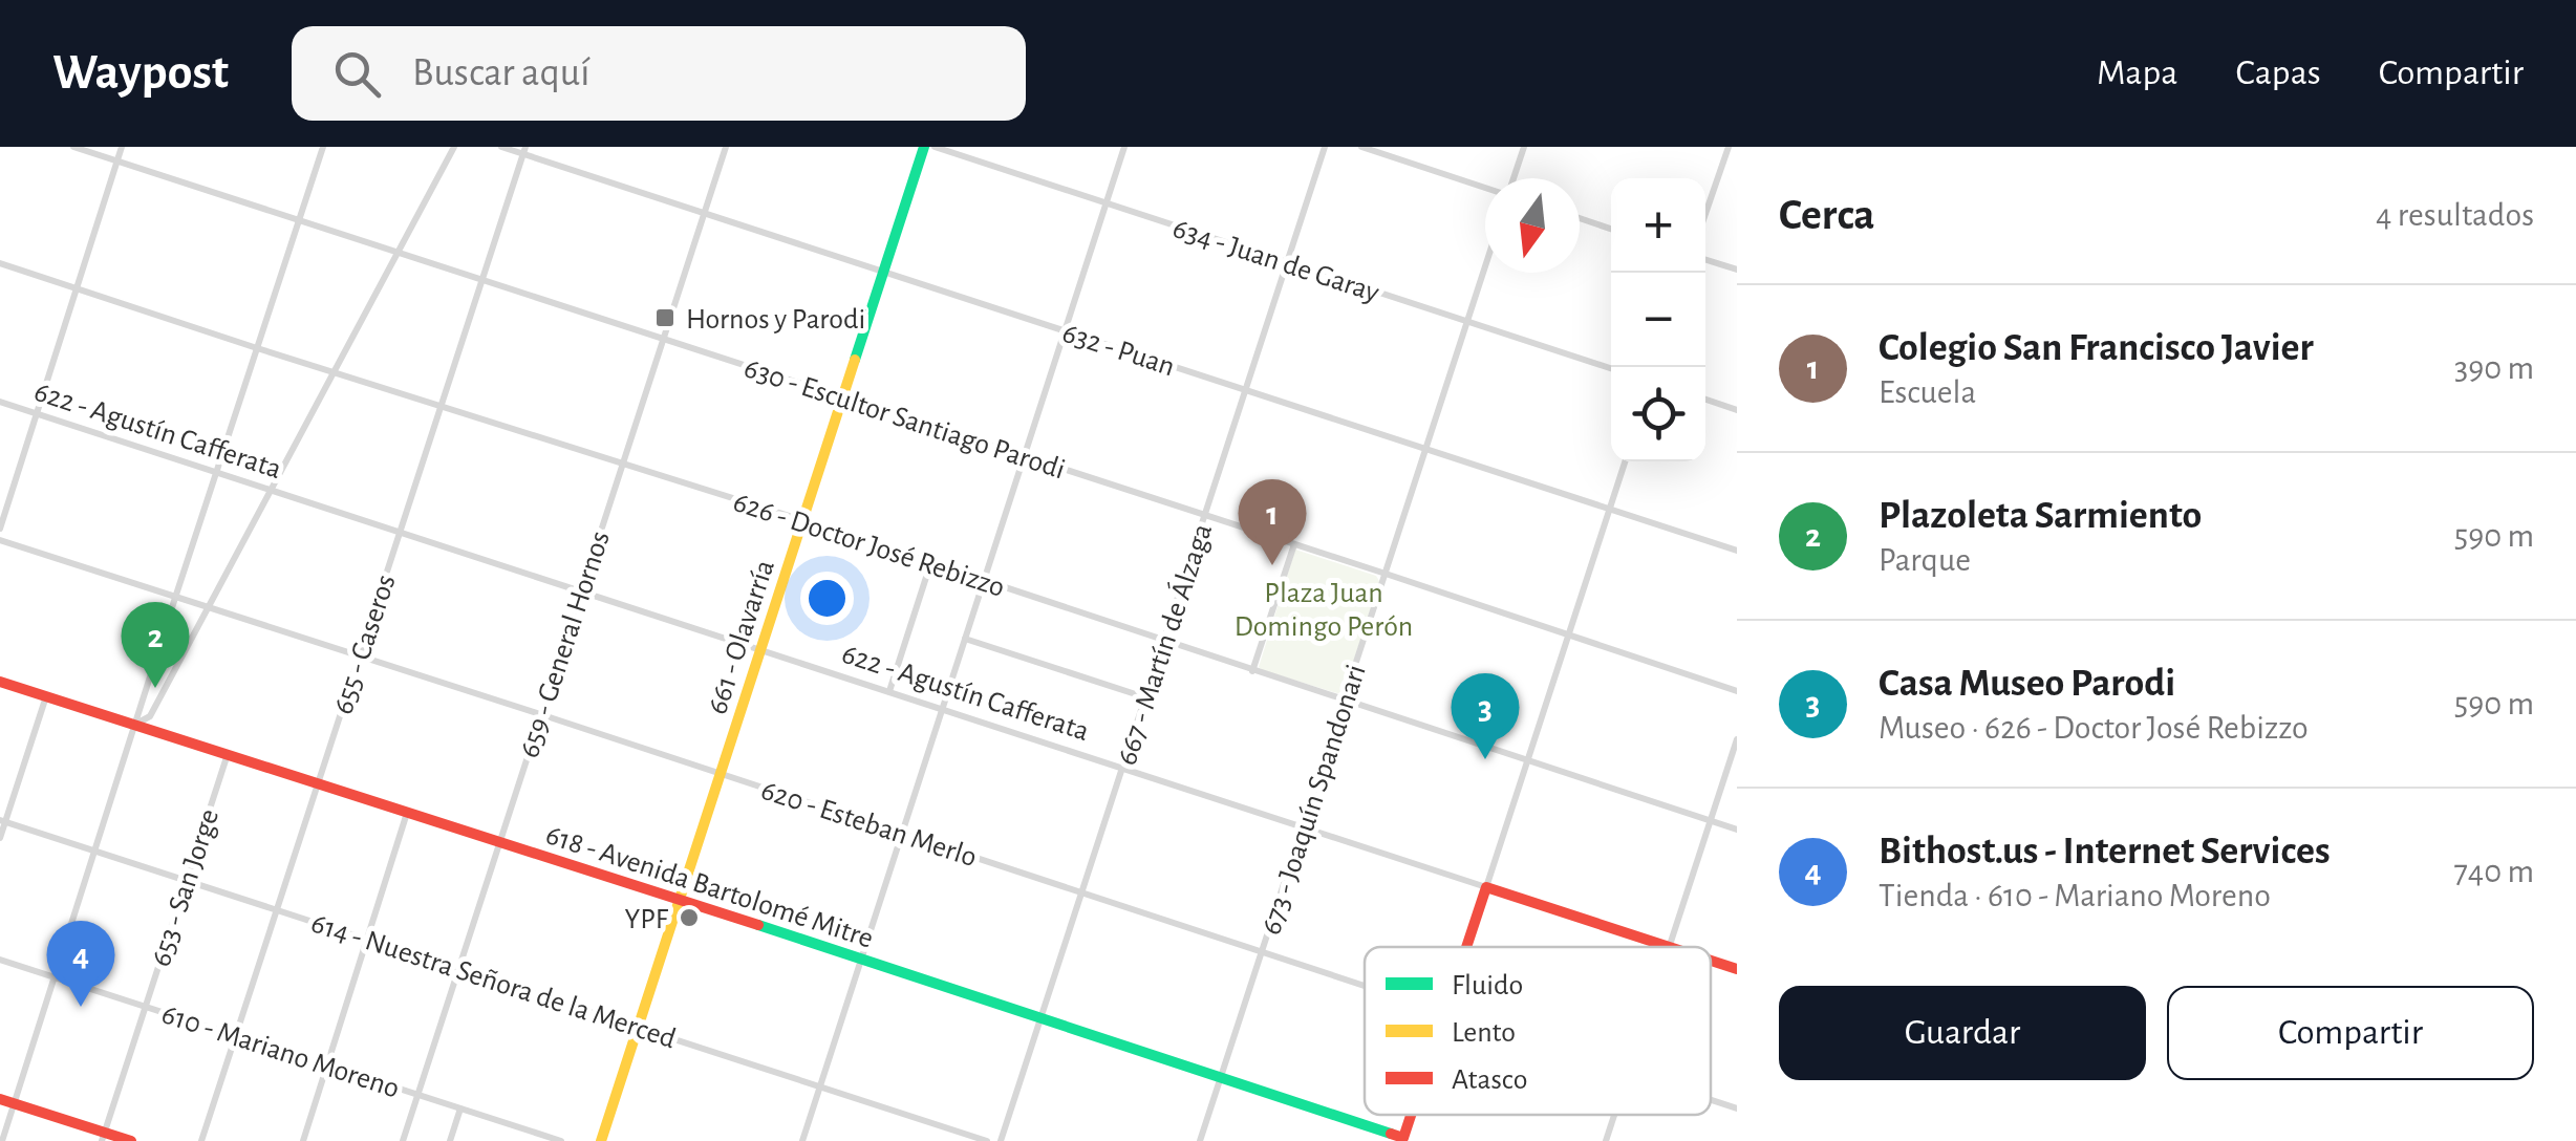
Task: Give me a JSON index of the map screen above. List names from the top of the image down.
{
  "streets": {
    "main road": ["622 - Agustín Cafferata", "661 - Olavarría", "618 - Avenida Bartolomé Mitre"],
    "street": [
      "634 - Juan de Garay",
      "632 - Puan",
      "630 - Escultor Santiago Parodi",
      "626 - Doctor José Rebizzo",
      "655 - Caseros",
      "659 - General Hornos",
      "667 - Martín de Álzaga",
      "673 - Joaquín Spandonari",
      "620 - Esteban Merlo",
      "653 - San Jorge",
      "614 - Nuestra Señora de la Merced",
      "610 - Mariano Moreno"
    ]
  },
  "crossings": [
    ["634 - Juan de Garay", "667 - Martín de Álzaga"],
    ["634 - Juan de Garay", "673 - Joaquín Spandonari"],
    ["632 - Puan", "661 - Olavarría"],
    ["632 - Puan", "655 - Caseros"],
    ["632 - Puan", "659 - General Hornos"],
    ["632 - Puan", "667 - Martín de Álzaga"],
    ["632 - Puan", "673 - Joaquín Spandonari"],
    ["630 - Escultor Santiago Parodi", "661 - Olavarría"],
    ["630 - Escultor Santiago Parodi", "655 - Caseros"],
    ["630 - Escultor Santiago Parodi", "659 - General Hornos"],
    ["630 - Escultor Santiago Parodi", "667 - Martín de Álzaga"],
    ["630 - Escultor Santiago Parodi", "673 - Joaquín Spandonari"],
    ["622 - Agustín Cafferata", "661 - Olavarría"],
    ["622 - Agustín Cafferata", "655 - Caseros"],
    ["622 - Agustín Cafferata", "659 - General Hornos"],
    ["622 - Agustín Cafferata", "667 - Martín de Álzaga"],
    ["622 - Agustín Cafferata", "673 - Joaquín Spandonari"],
    ["626 - Doctor José Rebizzo", "661 - Olavarría"],
    ["626 - Doctor José Rebizzo", "655 - Caseros"],
    ["626 - Doctor José Rebizzo", "659 - General Hornos"],
    ["626 - Doctor José Rebizzo", "667 - Martín de Álzaga"],
    ["626 - Doctor José Rebizzo", "673 - Joaquín Spandonari"],
    ["661 - Olavarría", "620 - Esteban Merlo"],
    ["661 - Olavarría", "618 - Avenida Bartolomé Mitre"],
    ["661 - Olavarría", "614 - Nuestra Señora de la Merced"],
    ["655 - Caseros", "620 - Esteban Merlo"],
    ["655 - Caseros", "618 - Avenida Bartolomé Mitre"],
    ["655 - Caseros", "614 - Nuestra Señora de la Merced"],
    ["655 - Caseros", "610 - Mariano Moreno"],
    ["659 - General Hornos", "620 - Esteban Merlo"],
    ["659 - General Hornos", "618 - Avenida Bartolomé Mitre"],
    ["659 - General Hornos", "614 - Nuestra Señora de la Merced"],
    ["659 - General Hornos", "610 - Mariano Moreno"],
    ["667 - Martín de Álzaga", "620 - Esteban Merlo"],
    ["667 - Martín de Álzaga", "618 - Avenida Bartolomé Mitre"],
    ["673 - Joaquín Spandonari", "620 - Esteban Merlo"],
    ["673 - Joaquín Spandonari", "618 - Avenida Bartolomé Mitre"],
    ["618 - Avenida Bartolomé Mitre", "653 - San Jorge"],
    ["653 - San Jorge", "614 - Nuestra Señora de la Merced"],
    ["653 - San Jorge", "610 - Mariano Moreno"]
  ],
  "parks": ["Plaza Juan Domingo Perón"],
  "places": {
    "transit": ["Hornos y Parodi"],
    "other": ["YPF"]
  },
  "legend": ["Fluido", "Lento", "Atasco"],
  "north": "bottom",
  "page": {
    "header": "Waypost",
    "search": "Buscar aquí",
    "nav": ["Mapa", "Capas", "Compartir"],
    "heading": ["Cerca", "4 resultados"],
    "map_buttons": ["+", "−"],
    "list": [
      {
        "mark": "1",
        "name": "Colegio San Francisco Javier",
        "note": "Escuela",
        "value": "390 m"
      },
      {
        "mark": "2",
        "name": "Plazoleta Sarmiento",
        "note": "Parque",
        "value": "590 m"
      },
      {
        "mark": "3",
        "name": "Casa Museo Parodi",
        "note": "Museo · 626 - Doctor José Rebizzo",
        "value": "590 m"
      },
      {
        "mark": "4",
        "name": "Bithost.us - Internet Services",
        "note": "Tienda · 610 - Mariano Moreno",
        "value": "740 m"
      }
    ],
    "pins": [
      "1",
      "2",
      "3",
      "4"
    ],
    "buttons": ["Guardar", "Compartir"]
  }
}
